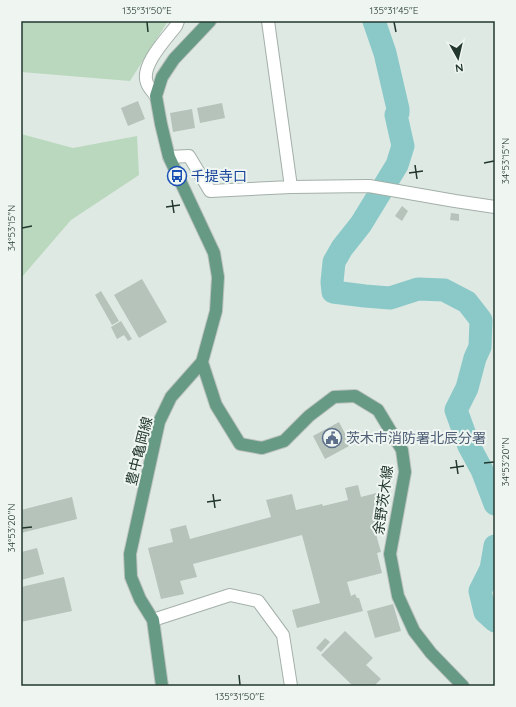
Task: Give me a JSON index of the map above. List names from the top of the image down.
{
  "streets": {
    "main road": ["豊中亀岡線", "余野茨木線"]
  },
  "crossings": [
    ["豊中亀岡線", "余野茨木線"]
  ],
  "places": {
    "bus stop": ["千提寺口"],
    "public building": ["茨木市消防署北辰分署"]
  },
  "north": "bottom",
  "coordinates": [
    "135°31'50\"E",
    "135°31'45\"E",
    "34°53'15\"N",
    "34°53'20\"N"
  ]
}
